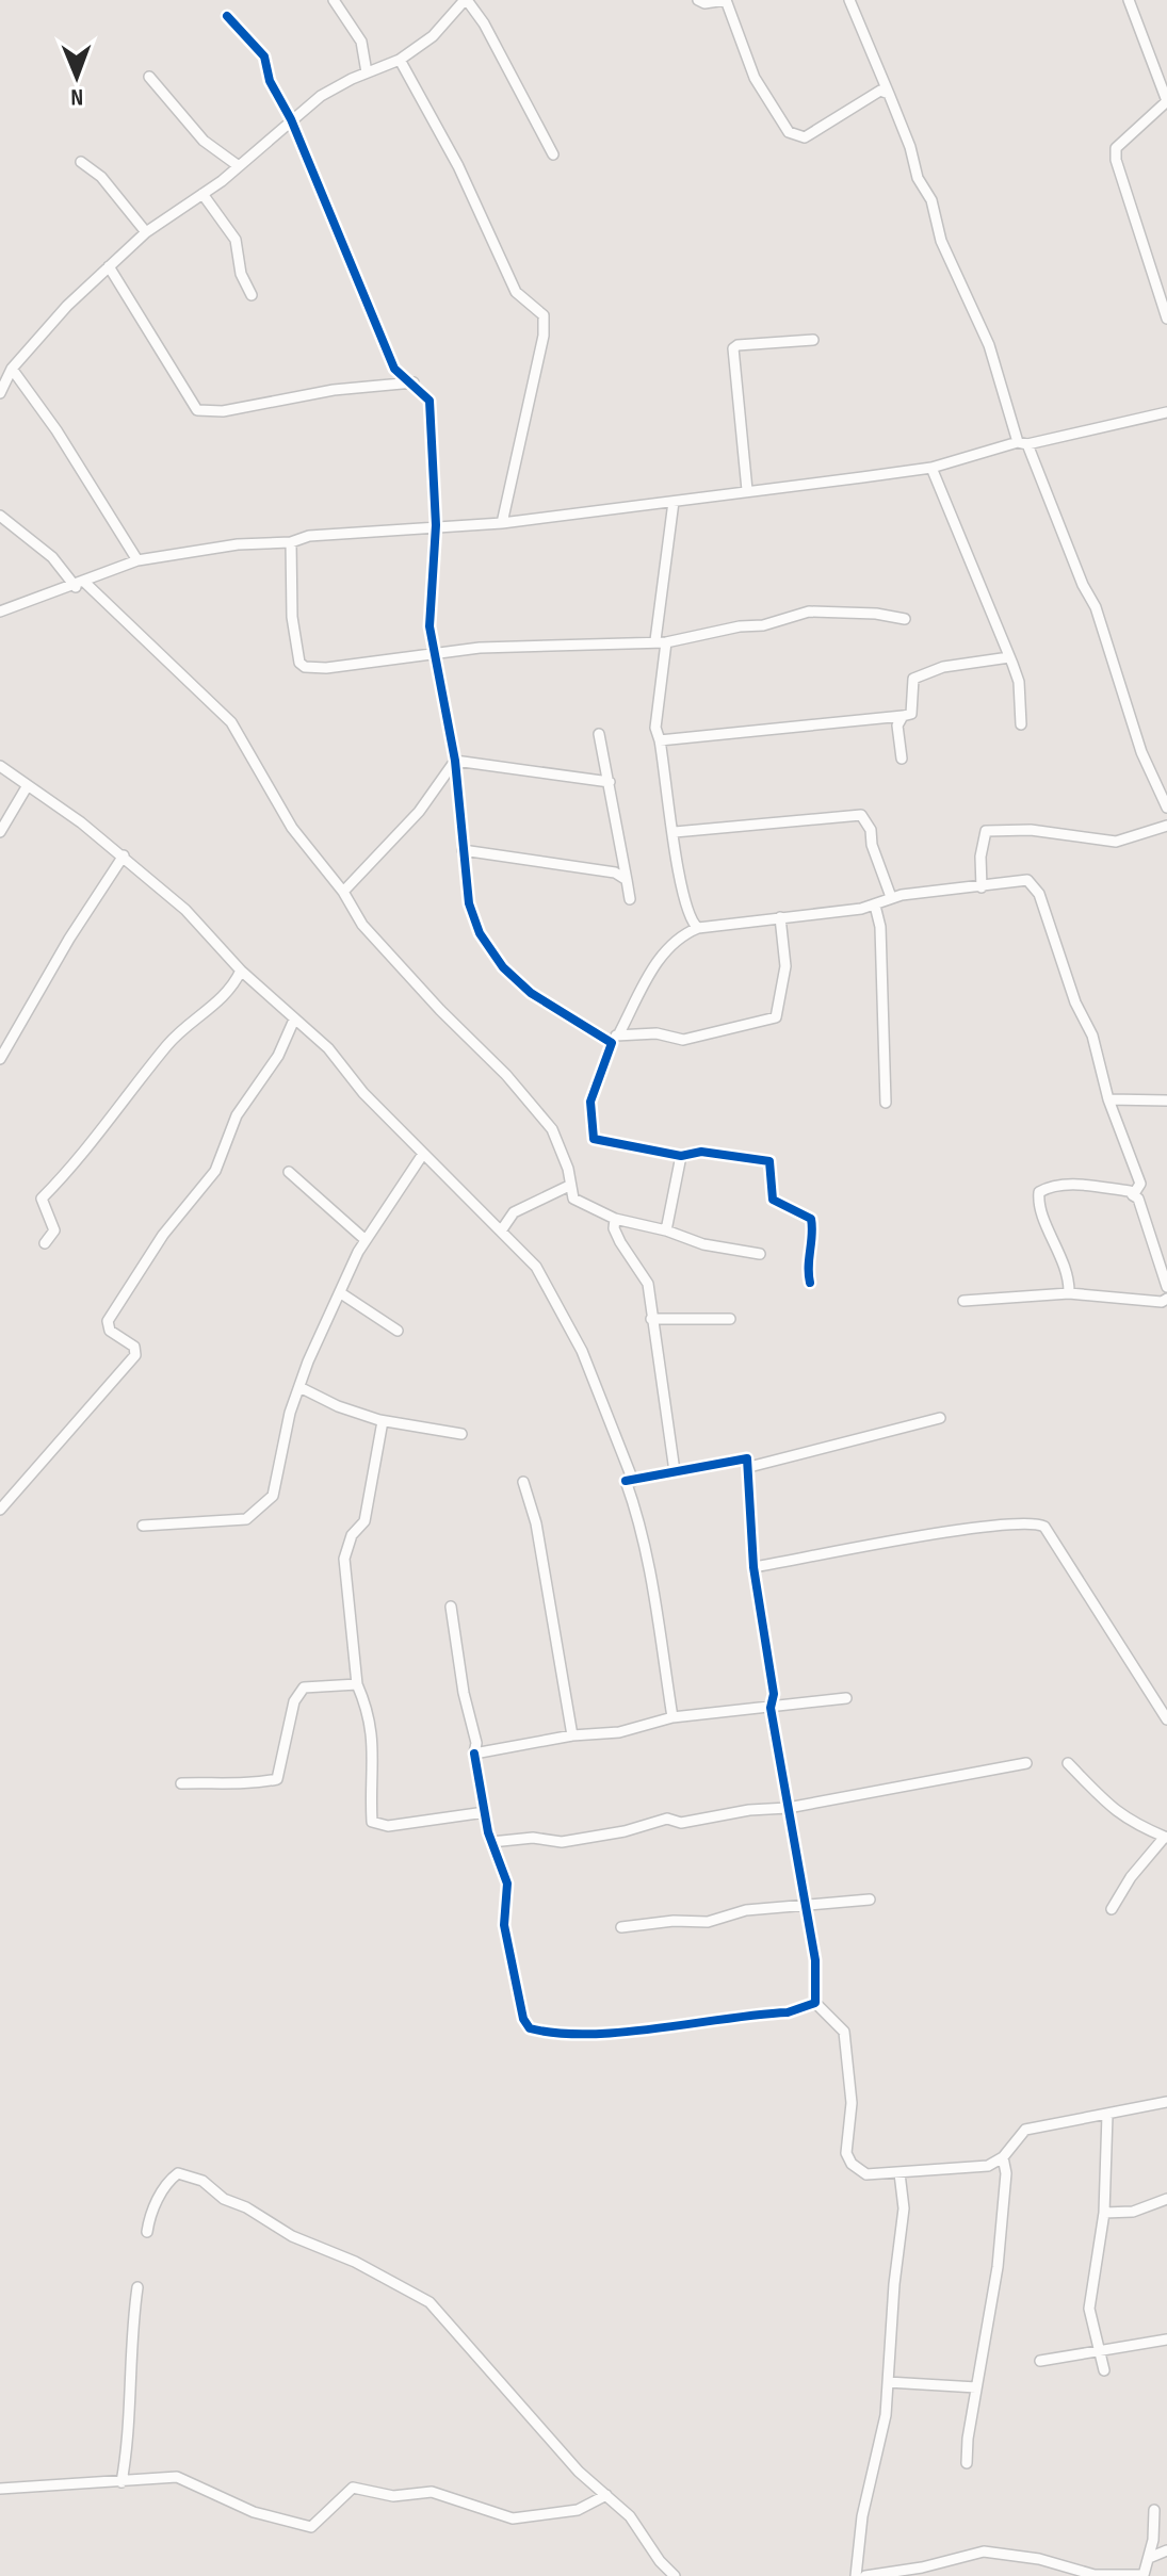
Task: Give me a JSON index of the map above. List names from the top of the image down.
{
  "north": "bottom"
}
